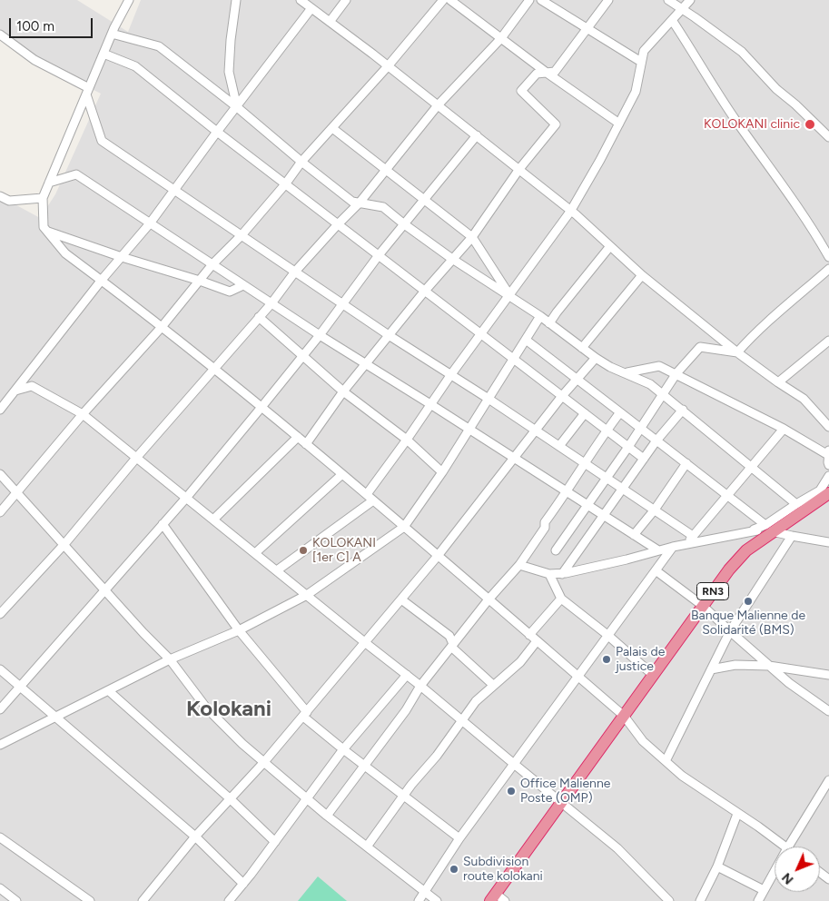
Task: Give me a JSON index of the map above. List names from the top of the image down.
{
  "streets": {
    "highway": ["RN3"]
  },
  "districts": ["Kolokani"],
  "places": [
    "KOLOKANI clinic",
    "KOLOKANI [1er C] A",
    "Banque Malienne de Solidarité (BMS)",
    "Palais de justice",
    "Office Malienne Poste (OMP)",
    "Subdivision route kolokani"
  ],
  "scale_bar": "100 m",
  "north": "bottom left"
}
